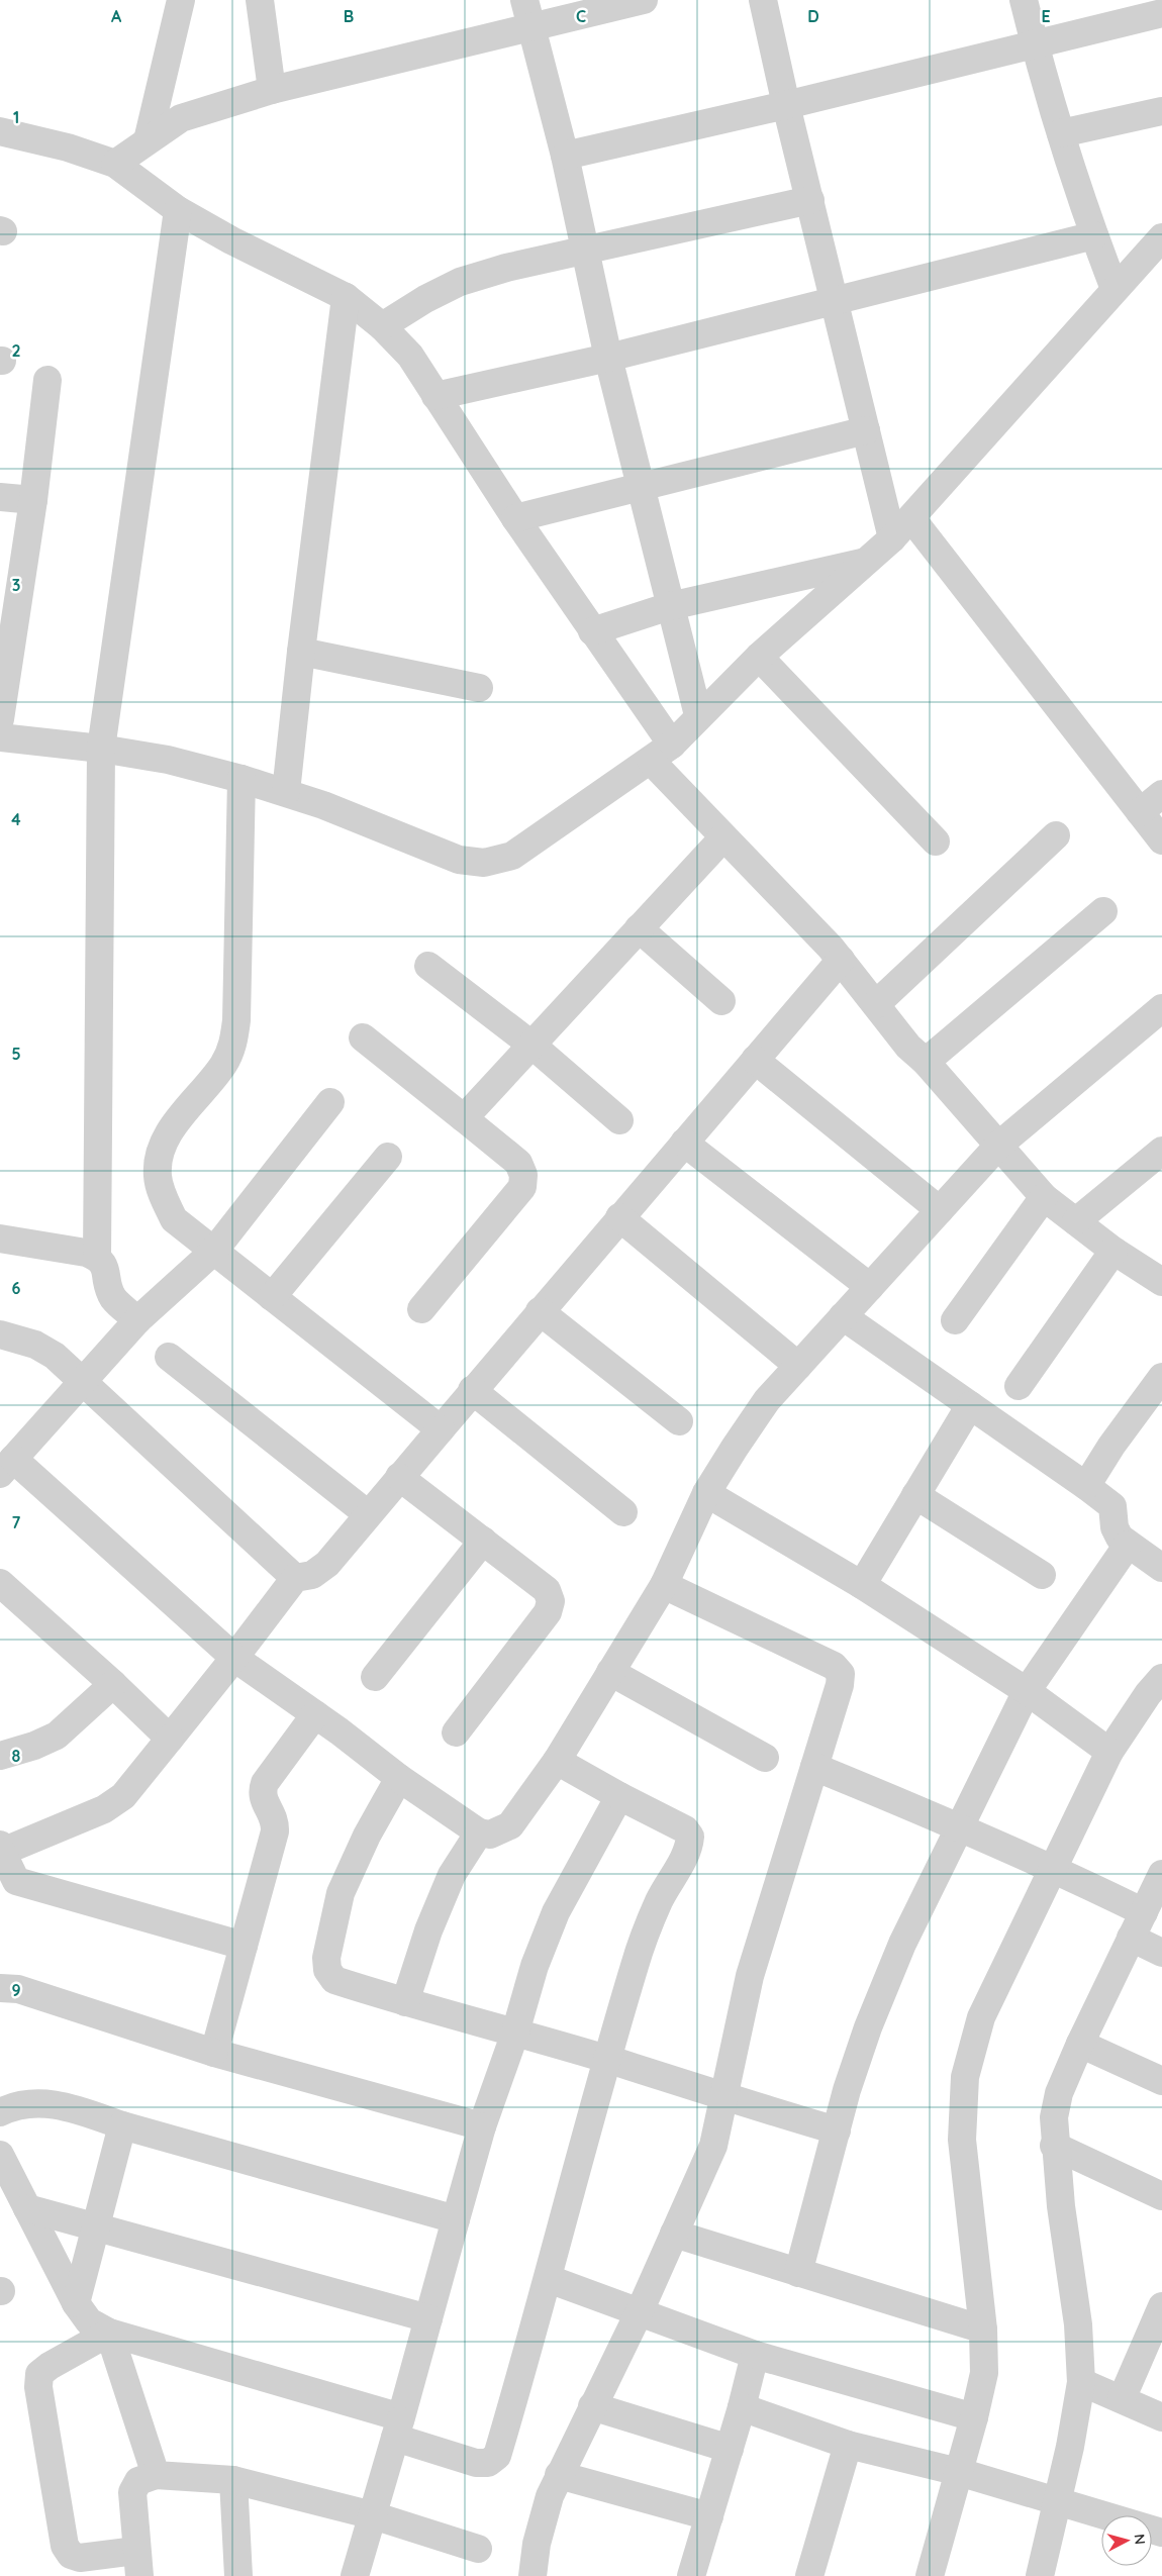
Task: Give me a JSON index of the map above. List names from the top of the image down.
{
  "north": "right",
  "grid": {
    "columns": [
      "A",
      "B",
      "C",
      "D",
      "E"
    ],
    "rows": [
      "1",
      "2",
      "3",
      "4",
      "5",
      "6",
      "7",
      "8",
      "9"
    ]
  }
}
